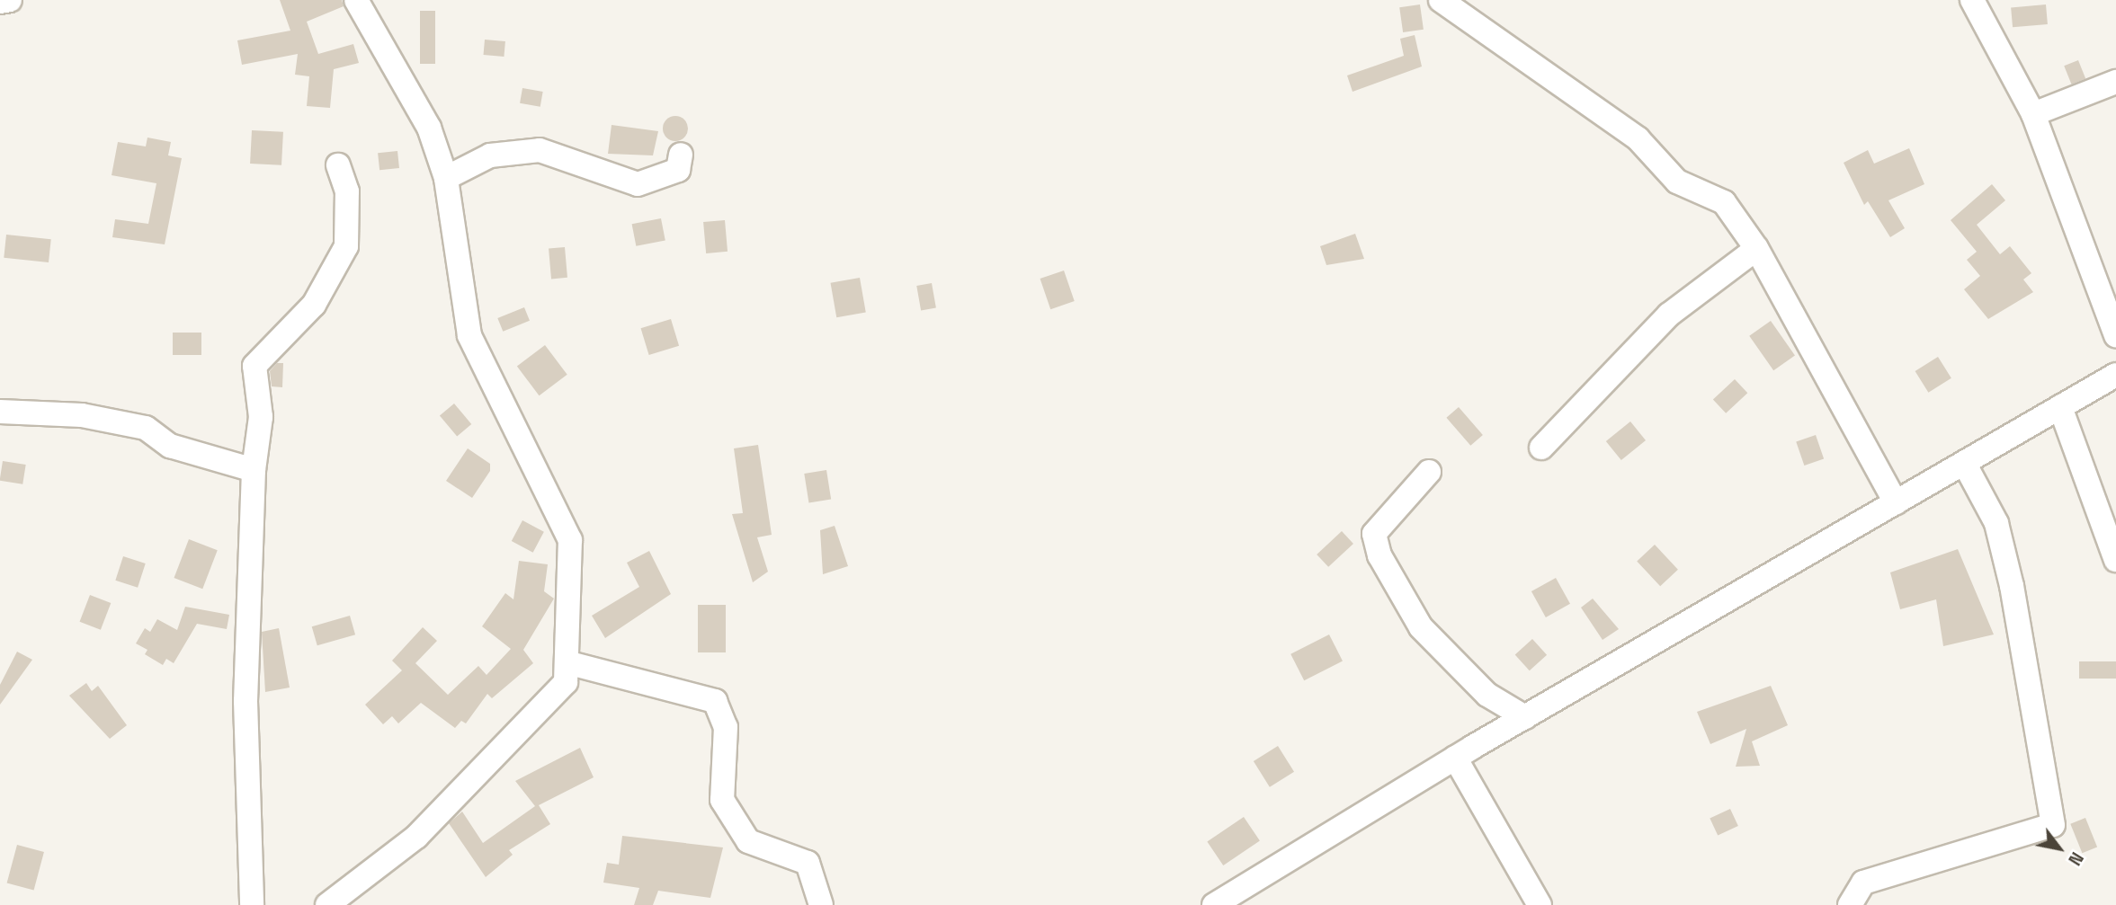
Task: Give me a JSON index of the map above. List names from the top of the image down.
{
  "north": "bottom right"
}
